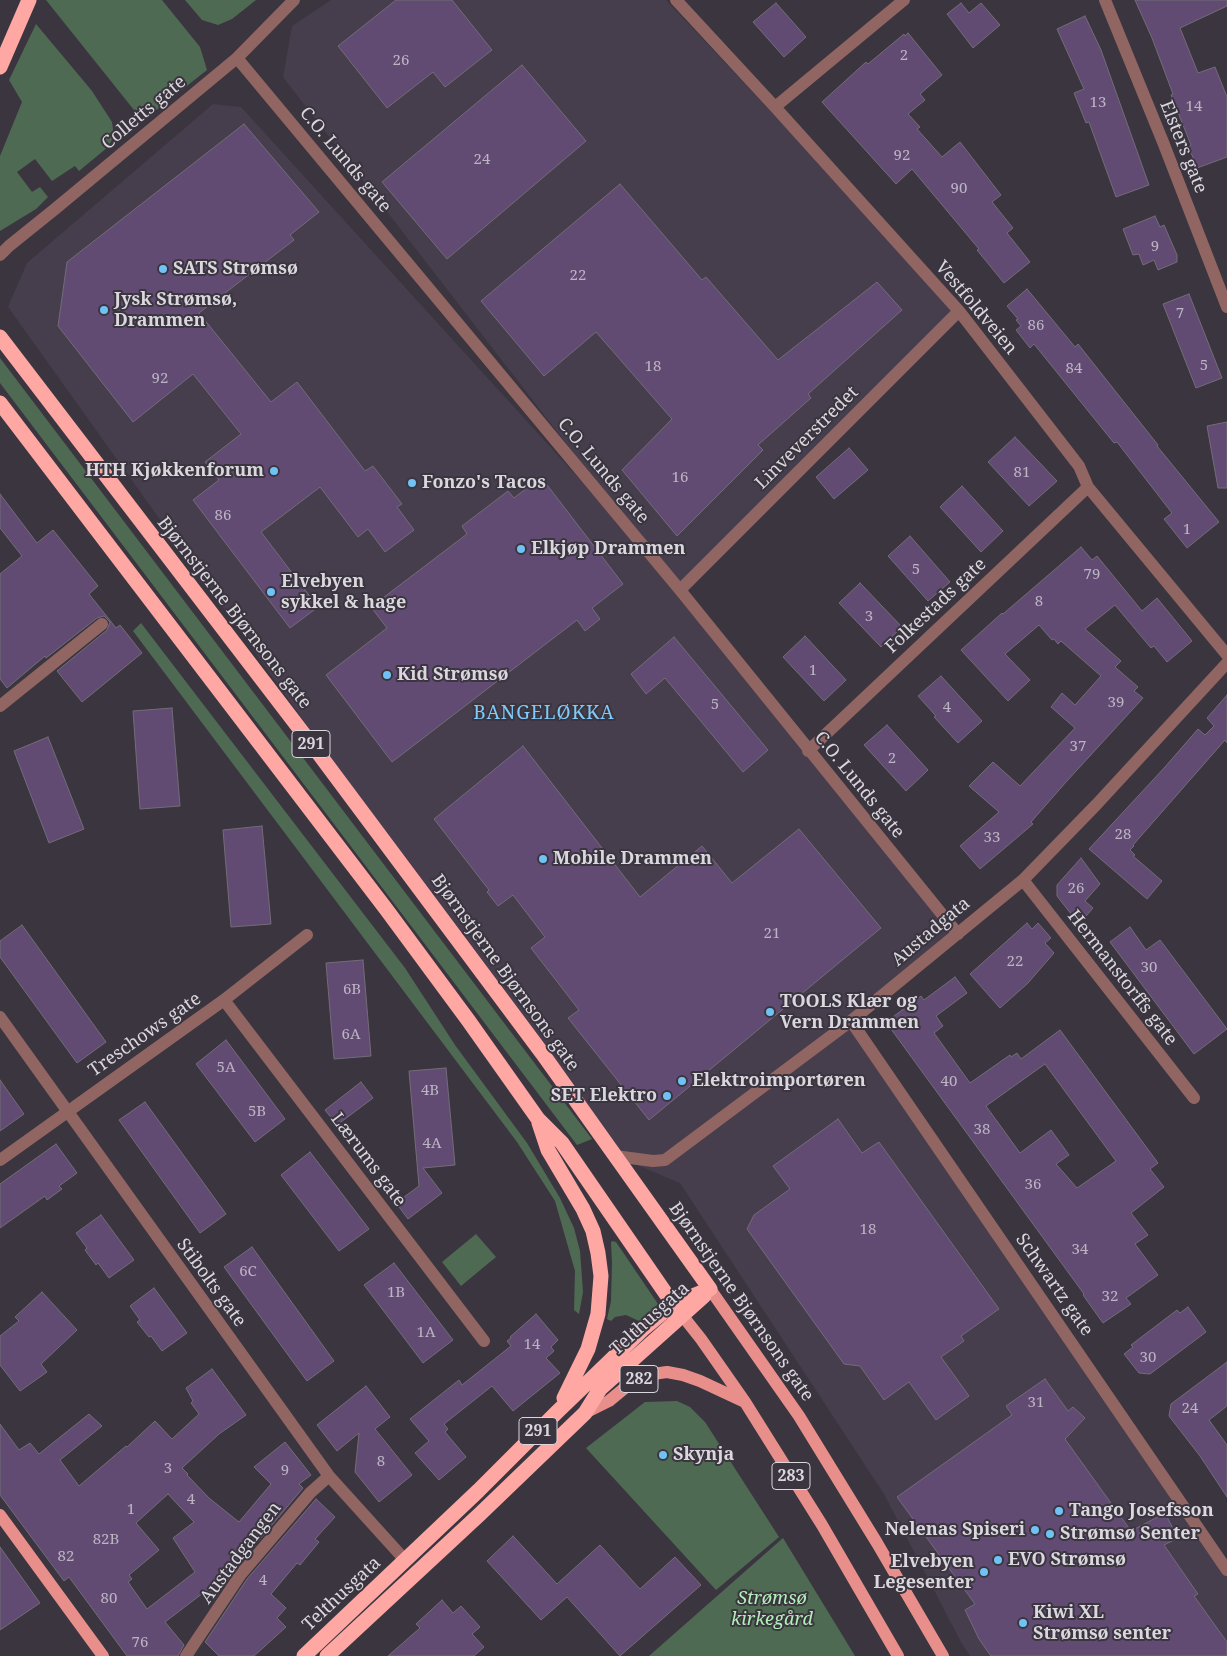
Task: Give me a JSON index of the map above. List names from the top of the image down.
{
  "streets": {
    "highway": ["Bjørnstjerne Bjørnsons gate", "291", "Telthusgata"],
    "main road": ["282", "283"],
    "street": [
      "Colletts gate",
      "Elsters gate",
      "C.O. Lunds gate",
      "Vestfoldveien",
      "Linveverstredet",
      "Folkestads gate",
      "Austadgata",
      "Hermanstorffs gate",
      "Treschows gate",
      "Lærums gate",
      "Stibolts gate",
      "Schwartz gate",
      "Austadgangen"
    ]
  },
  "crossings": [
    ["Colletts gate", "C.O. Lunds gate"],
    ["C.O. Lunds gate", "Linveverstredet"],
    ["C.O. Lunds gate", "Folkestads gate"],
    ["C.O. Lunds gate", "Austadgata"],
    ["Vestfoldveien", "Linveverstredet"],
    ["Vestfoldveien", "Folkestads gate"],
    ["Bjørnstjerne Bjørnsons gate", "Austadgata"],
    ["Bjørnstjerne Bjørnsons gate", "Telthusgata"],
    ["291", "Telthusgata"],
    ["291", "283"],
    ["Austadgata", "Hermanstorffs gate"],
    ["Austadgata", "Schwartz gate"],
    ["Treschows gate", "Lærums gate"],
    ["Treschows gate", "Stibolts gate"],
    ["Stibolts gate", "Telthusgata"],
    ["Stibolts gate", "Austadgangen"],
    ["Telthusgata", "283"]
  ],
  "districts": ["BANGELØKKA"],
  "parks": ["Strømsø kirkegård"],
  "places": [
    "SATS Strømsø",
    "Jysk Strømsø, Drammen",
    "HTH Kjøkkenforum",
    "Fonzo's Tacos",
    "Elkjøp Drammen",
    "Elvebyen sykkel & hage",
    "Kid Strømsø",
    "Mobile Drammen",
    "TOOLS Klær og Vern Drammen",
    "Elektroimportøren",
    "SET Elektro",
    "Skynja",
    "Tango Josefsson",
    "Nelenas Spiseri",
    "Strømsø Senter",
    "EVO Strømsø",
    "Elvebyen Legesenter",
    "Kiwi XL Strømsø senter"
  ],
  "house_numbers": [
    "2",
    "26",
    "13",
    "14",
    "92",
    "24",
    "90",
    "9",
    "22",
    "7",
    "86",
    "5",
    "18",
    "84",
    "92",
    "81",
    "16",
    "86",
    "1",
    "5",
    "79",
    "8",
    "3",
    "1",
    "39",
    "5",
    "4",
    "37",
    "2",
    "28",
    "33",
    "26",
    "21",
    "22",
    "30",
    "6B",
    "6A",
    "5A",
    "40",
    "4B",
    "5B",
    "38",
    "4A",
    "36",
    "18",
    "34",
    "6C",
    "1B",
    "32",
    "1A",
    "14",
    "30",
    "31",
    "24",
    "8",
    "3",
    "9",
    "4",
    "1",
    "82B",
    "82",
    "4",
    "80",
    "76"
  ]
}
